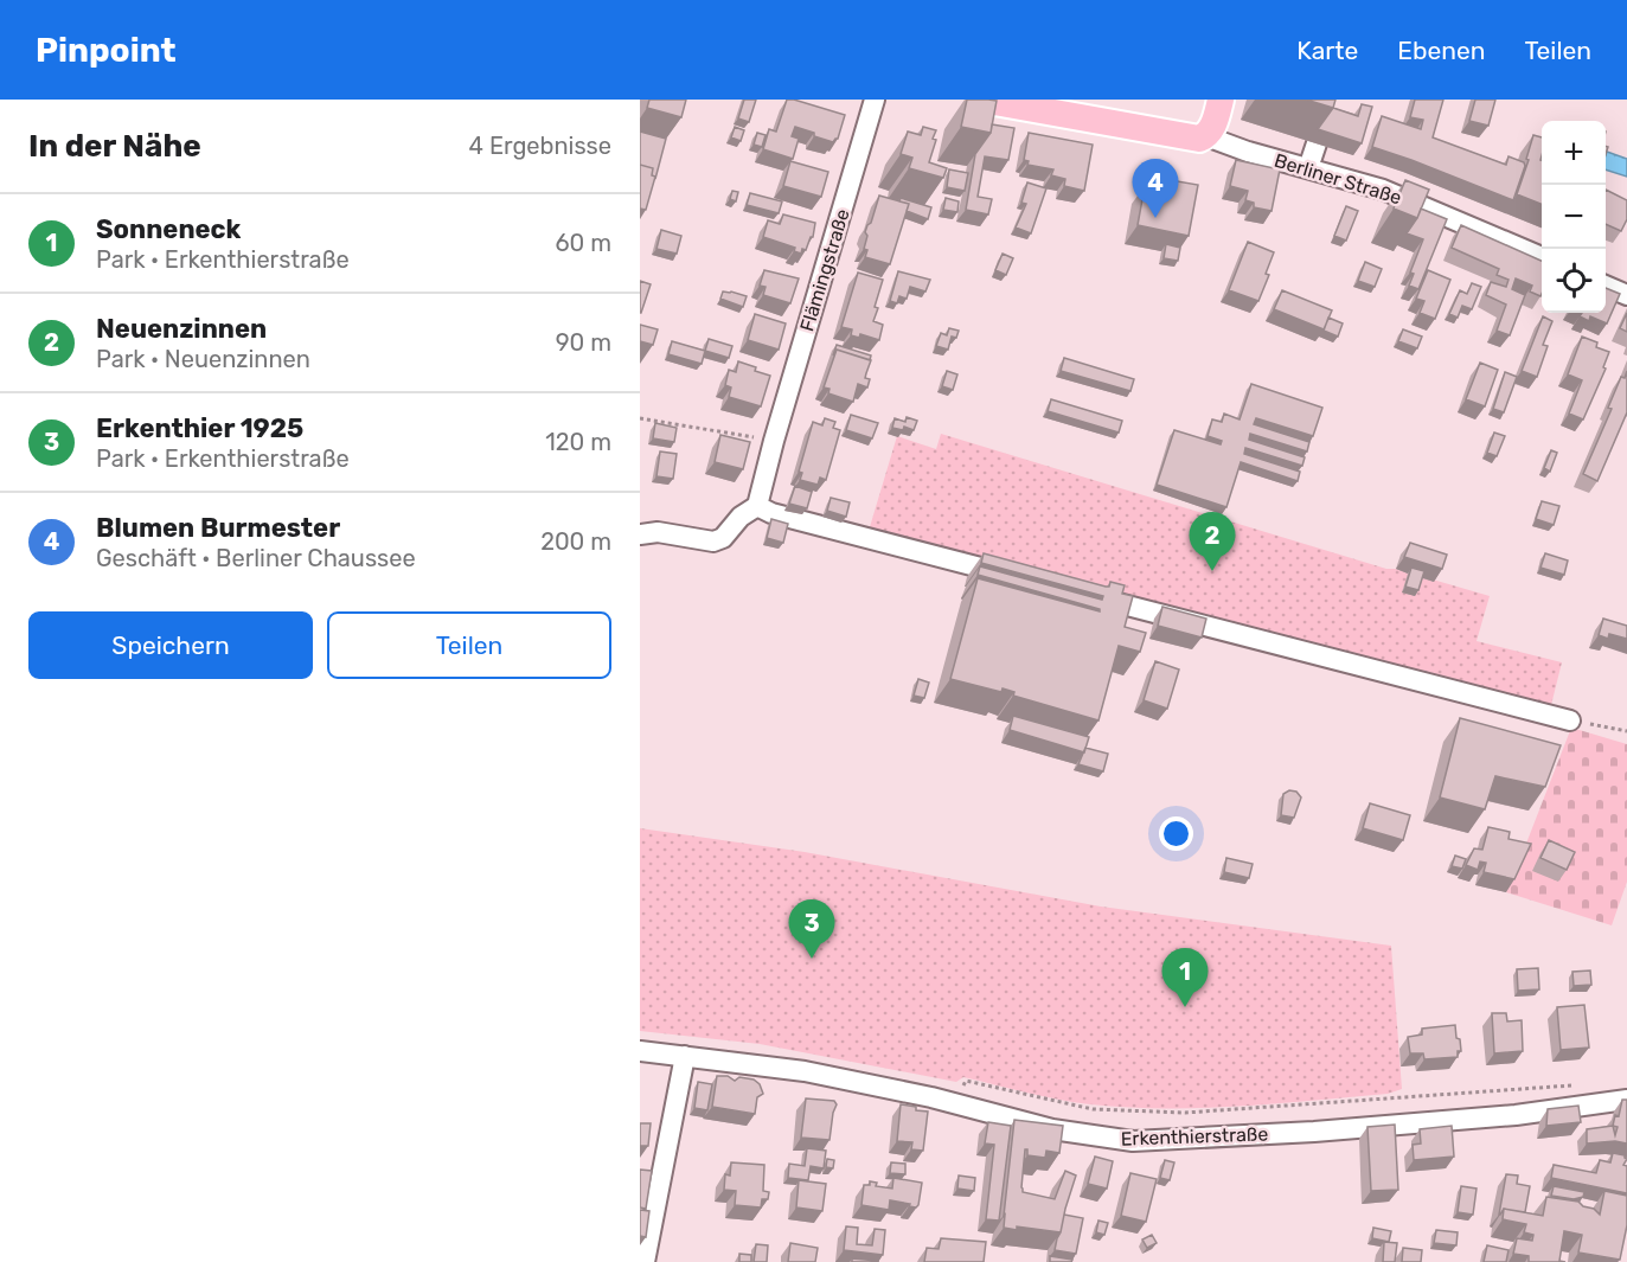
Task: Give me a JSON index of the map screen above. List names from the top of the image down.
{
  "streets": {
    "street": ["Berliner Straße", "Flämingstraße", "Erkenthierstraße"]
  },
  "page": {
    "header": "Pinpoint",
    "nav": ["Karte", "Ebenen", "Teilen"],
    "heading": ["In der Nähe", "4 Ergebnisse"],
    "map_buttons": ["+", "−"],
    "pins": [
      "4",
      "2",
      "3",
      "1"
    ],
    "list": [
      {
        "mark": "1",
        "name": "Sonneneck",
        "note": "Park · Erkenthierstraße",
        "value": "60 m"
      },
      {
        "mark": "2",
        "name": "Neuenzinnen",
        "note": "Park · Neuenzinnen",
        "value": "90 m"
      },
      {
        "mark": "3",
        "name": "Erkenthier 1925",
        "note": "Park · Erkenthierstraße",
        "value": "120 m"
      },
      {
        "mark": "4",
        "name": "Blumen Burmester",
        "note": "Geschäft · Berliner Chaussee",
        "value": "200 m"
      }
    ],
    "buttons": ["Speichern", "Teilen"]
  }
}
